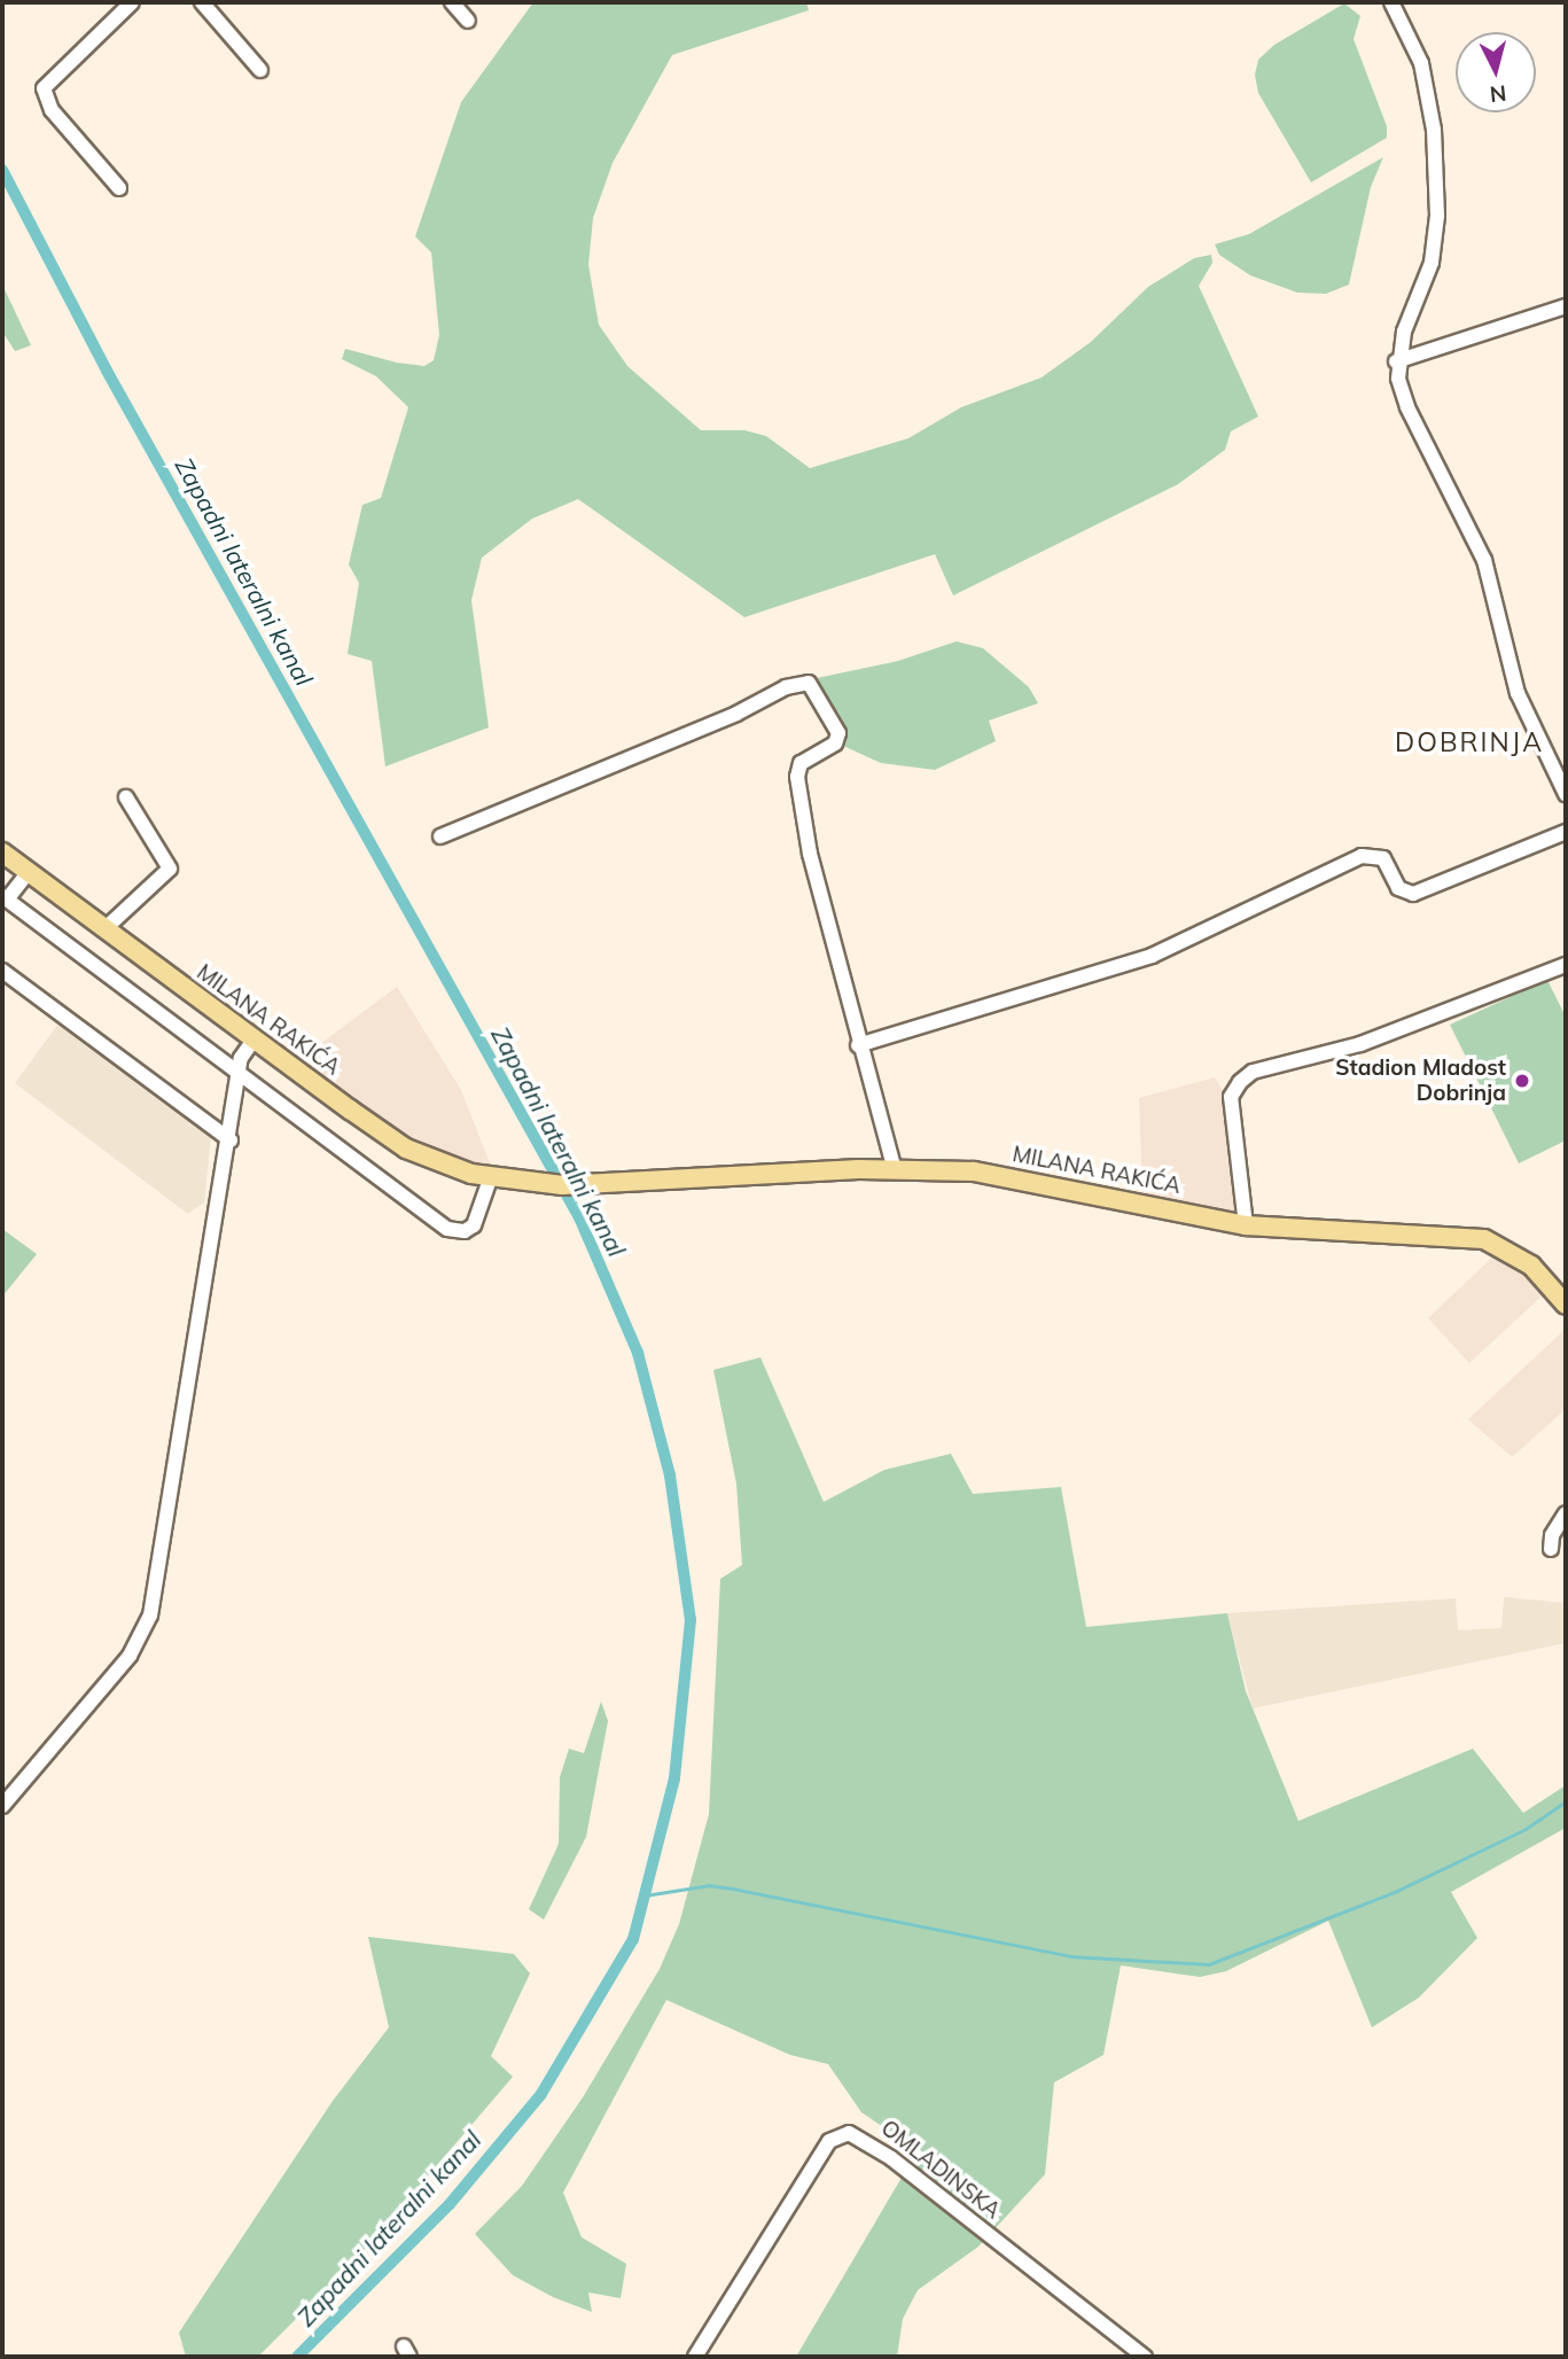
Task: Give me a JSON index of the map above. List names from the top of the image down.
{
  "streets": {
    "main road": ["MILANA RAKIĆA"],
    "street": ["OMLADINSKA"]
  },
  "districts": ["DOBRINJA"],
  "water": ["Zapadni lateralni kanal"],
  "places": ["Stadion Mladost Dobrinja"],
  "north": "bottom"
}
